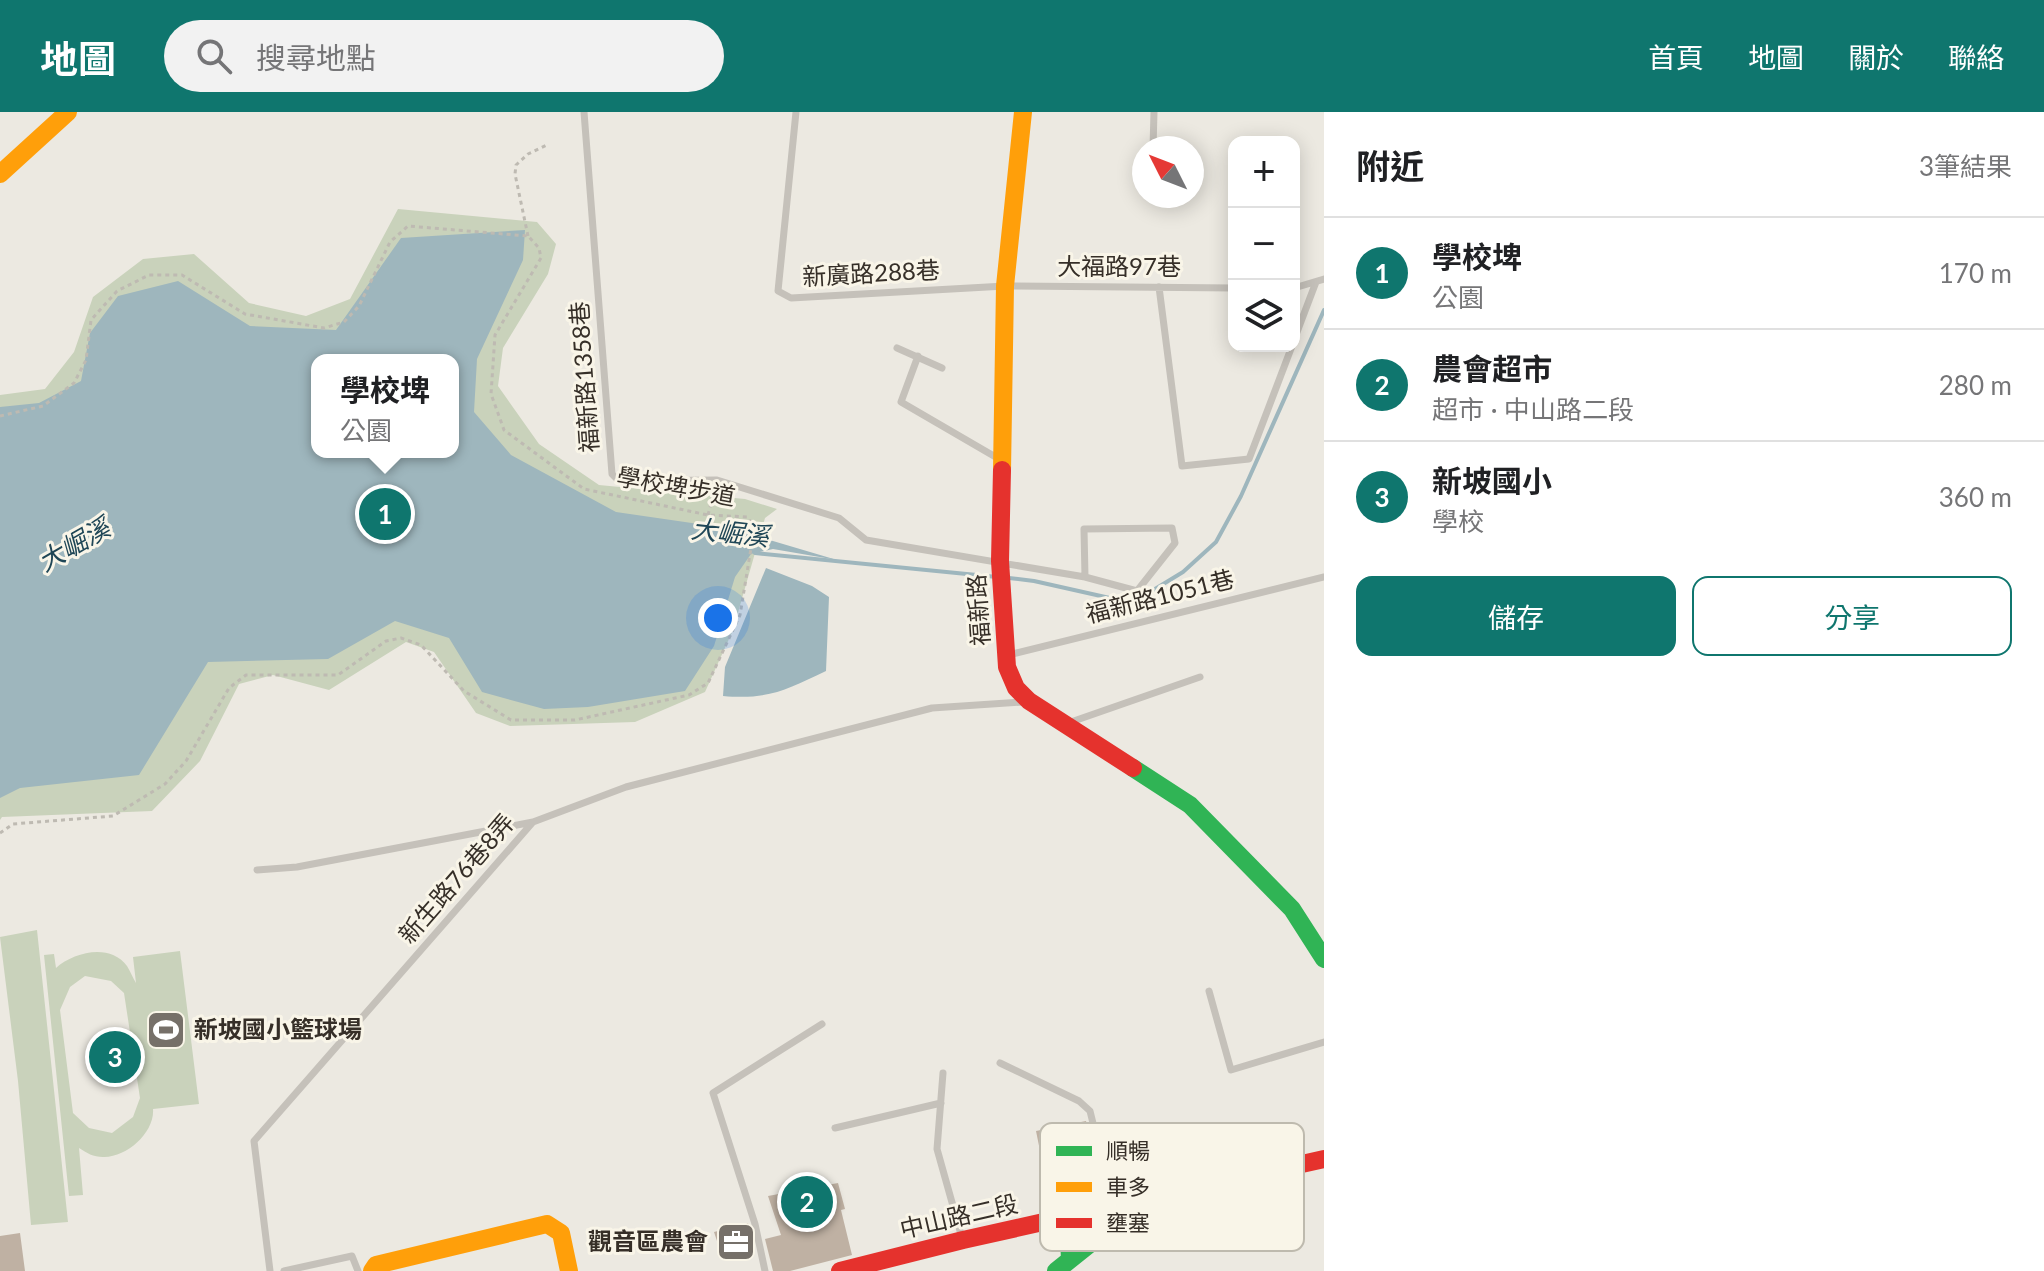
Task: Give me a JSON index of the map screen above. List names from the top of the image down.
{
  "streets": {
    "street": ["福新路", "中山路二段"],
    "lane": [
      "大福路97巷",
      "新廣路288巷",
      "福新路1358巷",
      "福新路1051巷",
      "新生路76巷8弄"
    ],
    "path": ["學校埤步道"]
  },
  "crossings": [
    ["大福路97巷", "新廣路288巷"],
    ["大福路97巷", "福新路"],
    ["新廣路288巷", "福新路"],
    ["福新路1358巷", "福新路"],
    ["福新路1051巷", "福新路"],
    ["福新路", "新生路76巷8弄"]
  ],
  "water": ["大崛溪"],
  "places": {
    "sports": ["新坡國小籃球場"],
    "office": ["觀音區農會"]
  },
  "legend": ["順暢", "車多", "壅塞"],
  "north": "top left",
  "page": {
    "header": "地圖",
    "search": "搜尋地點",
    "nav": [
      "首頁",
      "地圖",
      "關於",
      "聯絡"
    ],
    "heading": ["附近", "3筆結果"],
    "map_buttons": ["+", "−"],
    "list": [
      {
        "mark": "1",
        "name": "學校埤",
        "note": "公園",
        "value": "170 m"
      },
      {
        "mark": "2",
        "name": "農會超市",
        "note": "超市 · 中山路二段",
        "value": "280 m"
      },
      {
        "mark": "3",
        "name": "新坡國小",
        "note": "學校",
        "value": "360 m"
      }
    ],
    "popup": ["學校埤", "公園"],
    "pins": ["1", "3", "2"],
    "buttons": ["儲存", "分享"]
  }
}
